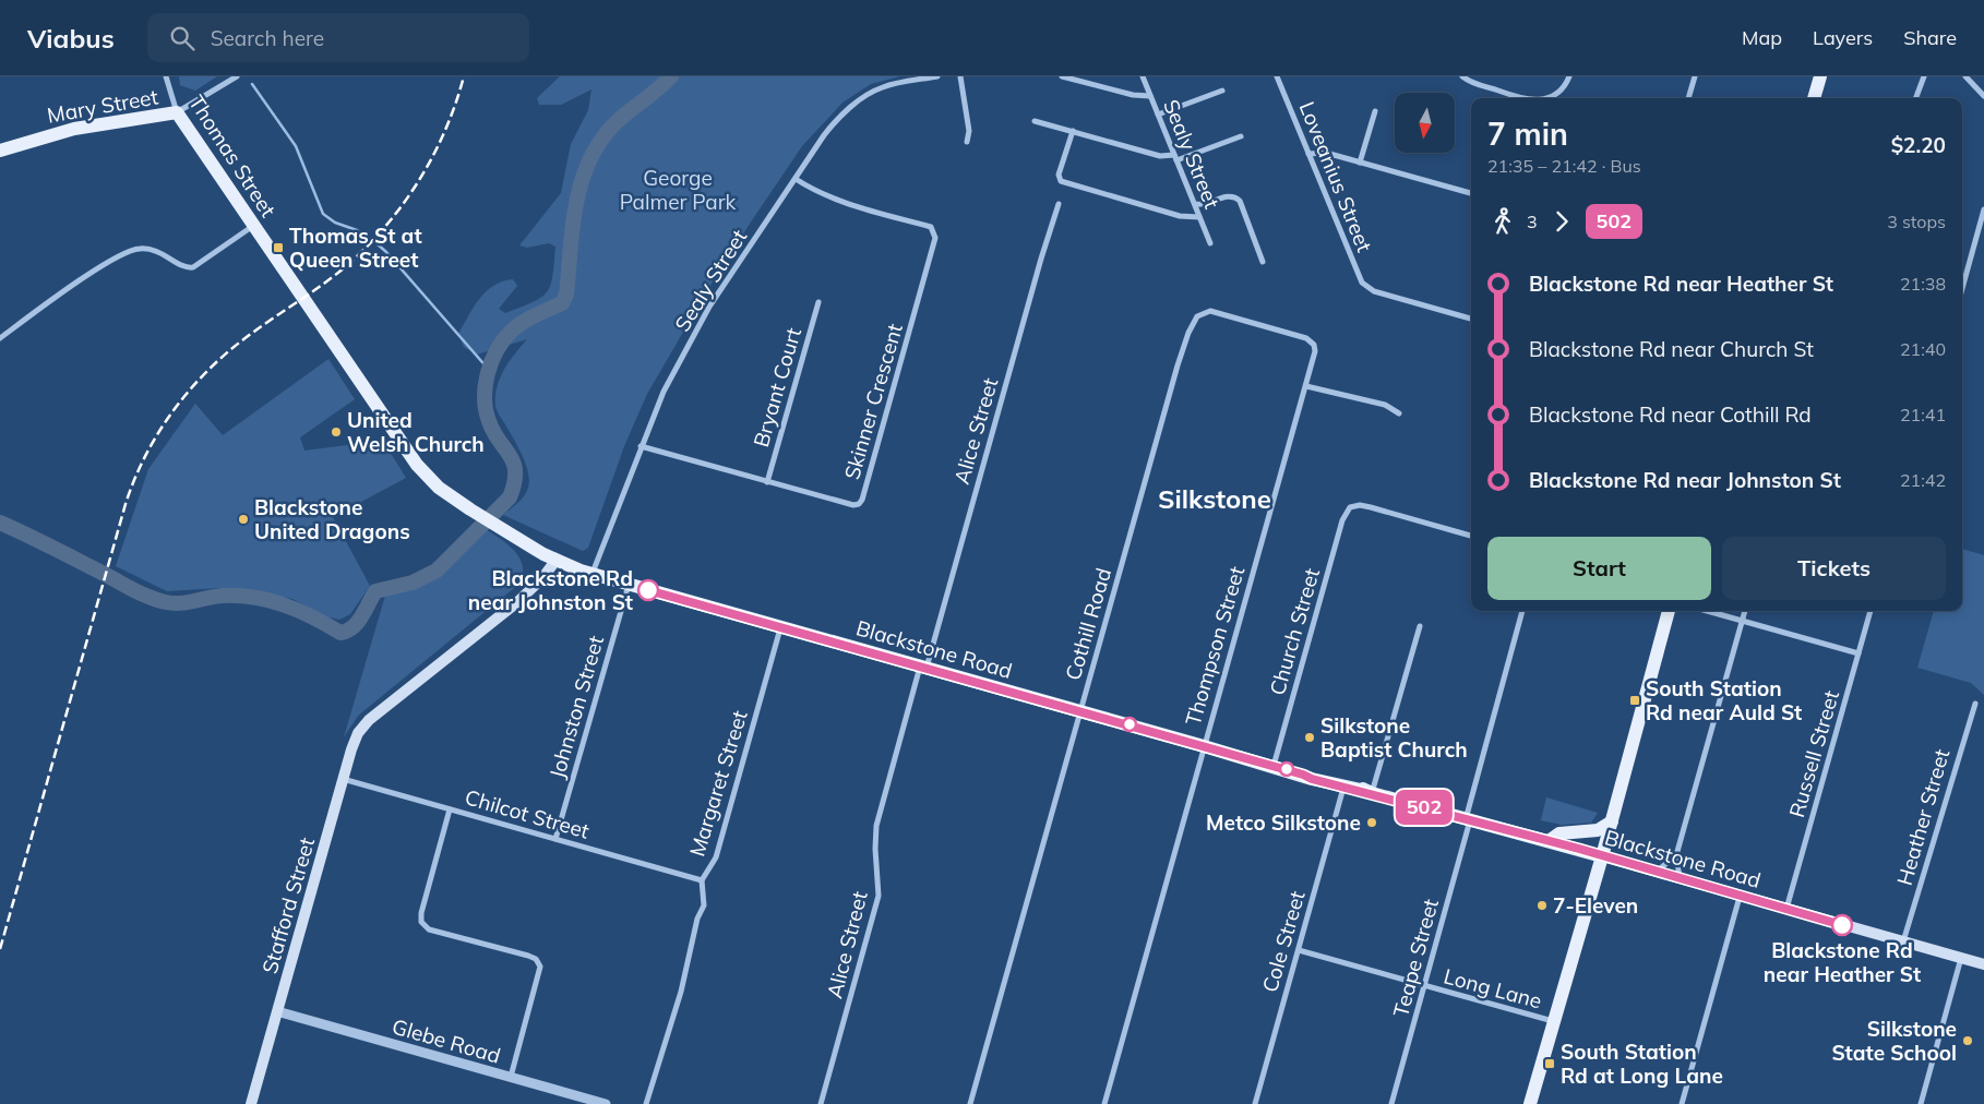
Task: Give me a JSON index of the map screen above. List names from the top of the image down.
{
  "streets": {
    "main road": [
      "Mary Street",
      "Thomas Street",
      "Blackstone Road",
      "Stafford Street"
    ],
    "street": [
      "Sealy Street",
      "Loveanius Street",
      "Bryant Court",
      "Skinner Crescent",
      "Alice Street",
      "Cothill Road",
      "Church Street",
      "Thompson Street",
      "Johnston Street",
      "Russell Street",
      "Margaret Street",
      "Chilcot Street",
      "Heather Street",
      "Cole Street",
      "Teape Street",
      "Long Lane",
      "Glebe Road"
    ]
  },
  "crossings": [
    ["Mary Street", "Thomas Street"],
    ["Sealy Street", "Skinner Crescent"],
    ["Sealy Street", "Blackstone Road"],
    ["Thomas Street", "Blackstone Road"],
    ["Thomas Street", "Stafford Street"],
    ["Bryant Court", "Skinner Crescent"],
    ["Alice Street", "Blackstone Road"],
    ["Cothill Road", "Thompson Street"],
    ["Cothill Road", "Blackstone Road"],
    ["Church Street", "Blackstone Road"],
    ["Thompson Street", "Blackstone Road"],
    ["Blackstone Road", "Johnston Street"],
    ["Blackstone Road", "Russell Street"],
    ["Blackstone Road", "Margaret Street"],
    ["Blackstone Road", "Heather Street"],
    ["Blackstone Road", "Stafford Street"],
    ["Blackstone Road", "Cole Street"],
    ["Blackstone Road", "Teape Street"],
    ["Johnston Street", "Chilcot Street"],
    ["Margaret Street", "Chilcot Street"],
    ["Chilcot Street", "Stafford Street"],
    ["Stafford Street", "Glebe Road"],
    ["Cole Street", "Long Lane"],
    ["Teape Street", "Long Lane"]
  ],
  "districts": ["Silkstone"],
  "parks": ["George Palmer Park"],
  "places": {
    "transit": ["Thomas St at Queen Street", "South Station Rd near Auld St", "South Station Rd at Long Lane"],
    "other": [
      "United Welsh Church",
      "Blackstone United Dragons",
      "Blackstone Rd near Johnston St",
      "Silkstone Baptist Church",
      "Metco Silkstone",
      "7-Eleven",
      "Blackstone Rd near Heather St",
      "Silkstone State School"
    ]
  },
  "lines": ["bus line 502"],
  "north": "bottom",
  "page": {
    "header": "Viabus",
    "search": "Search here",
    "nav": ["Map", "Layers", "Share"],
    "on_map": "502",
    "heading": ["7 min", "21:35 – 21:42 · Bus", "$2.20"],
    "legs": ["3", "502", "3 stops"],
    "list": [
      {
        "name": "Blackstone Rd near Heather St",
        "value": "21:38"
      },
      {
        "name": "Blackstone Rd near Church St",
        "value": "21:40"
      },
      {
        "name": "Blackstone Rd near Cothill Rd",
        "value": "21:41"
      },
      {
        "name": "Blackstone Rd near Johnston St",
        "value": "21:42"
      }
    ],
    "buttons": ["Start", "Tickets"]
  }
}
